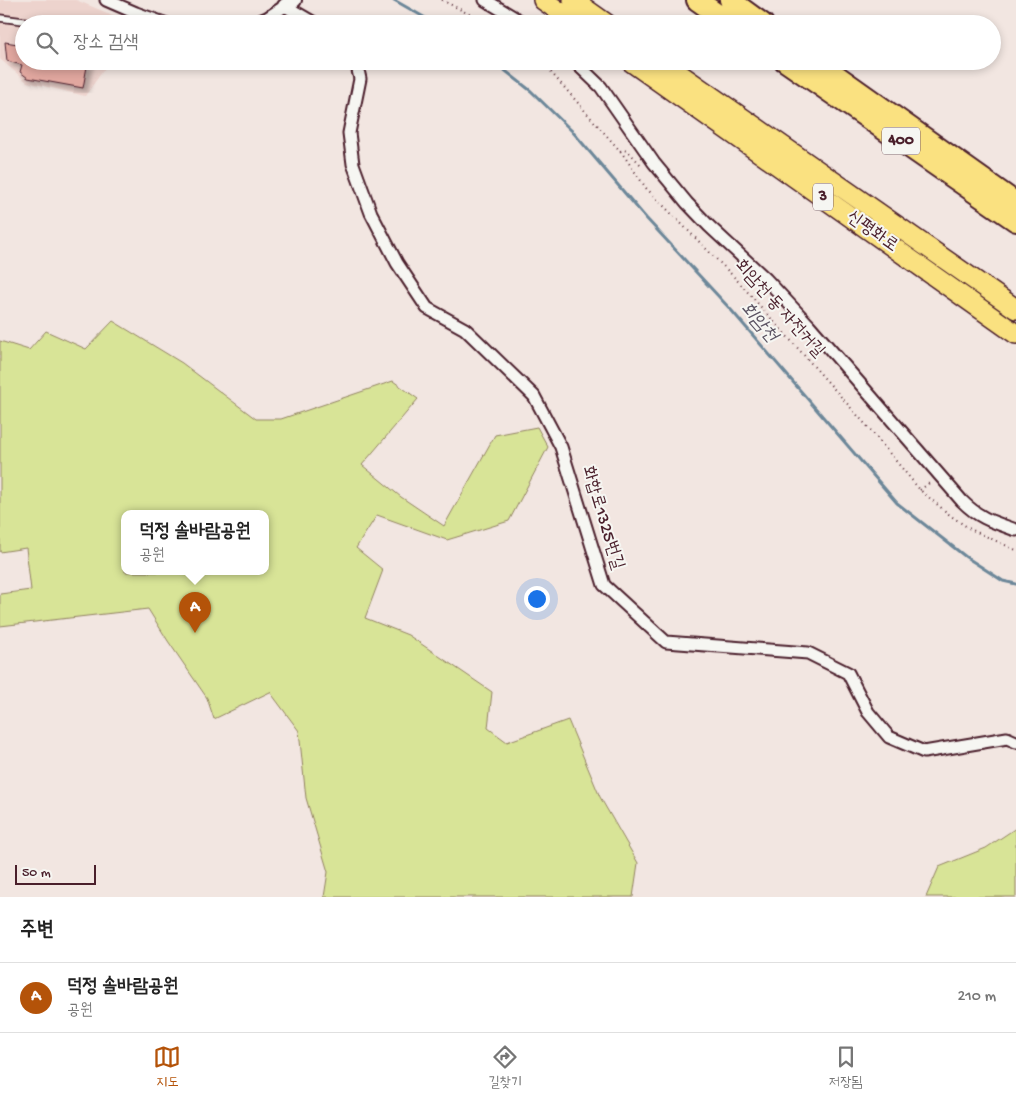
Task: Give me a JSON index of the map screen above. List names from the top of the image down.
{
  "streets": {
    "highway": ["400", "3", "신평화로"],
    "street": ["화합로1325번길"],
    "path": ["회암천 동 자전거길"]
  },
  "water": ["회암천"],
  "scale_bar": "50 m",
  "page": {
    "search": "장소 검색",
    "popup": ["덕정 솔바람공원", "공원"],
    "pins": "A",
    "scale": "50 m",
    "heading": "주변",
    "list": [
      {
        "mark": "A",
        "name": "덕정 솔바람공원",
        "note": "공원",
        "value": "210 m"
      }
    ],
    "nav": ["지도", "길찾기", "저장됨"]
  }
}
